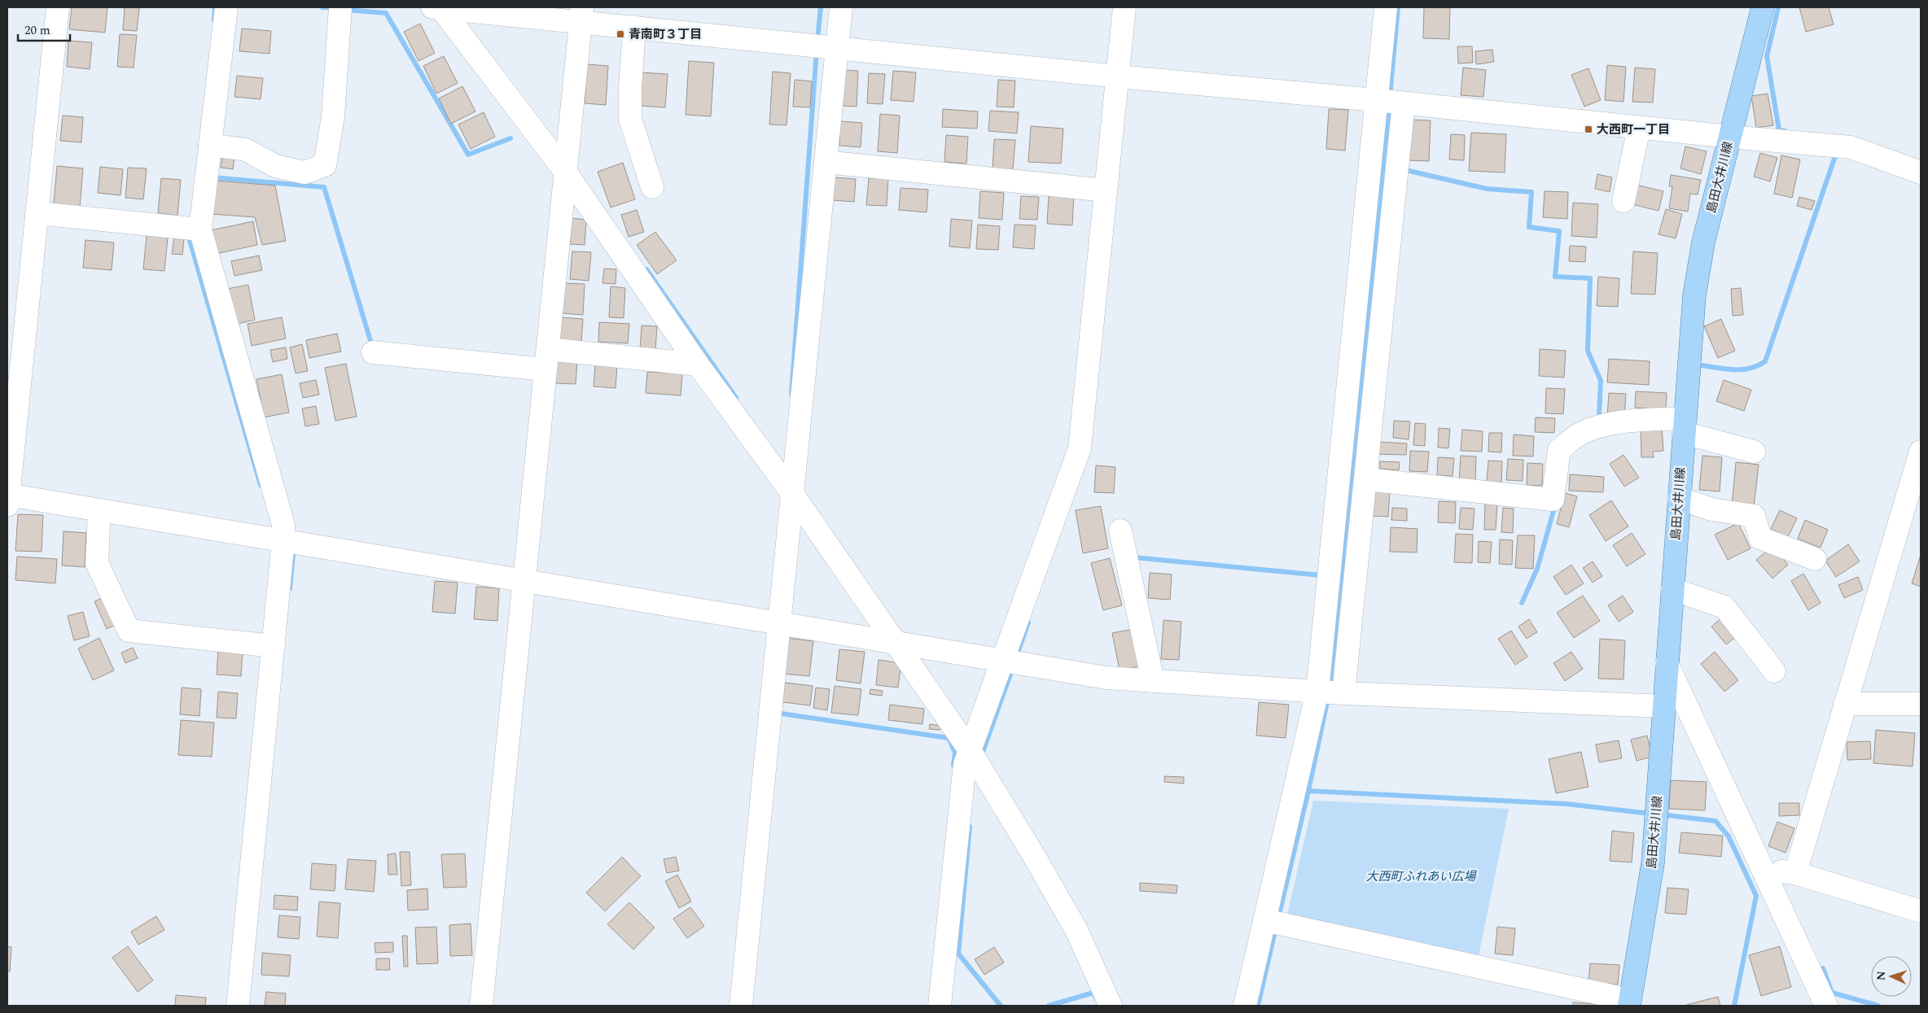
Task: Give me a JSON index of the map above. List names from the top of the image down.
{
  "streets": {
    "main road": ["島田大井川線"]
  },
  "parks": ["大西町ふれあい広場"],
  "places": {
    "transit": ["青南町３丁目", "大西町一丁目"]
  },
  "scale_bar": "20 m",
  "north": "left"
}
